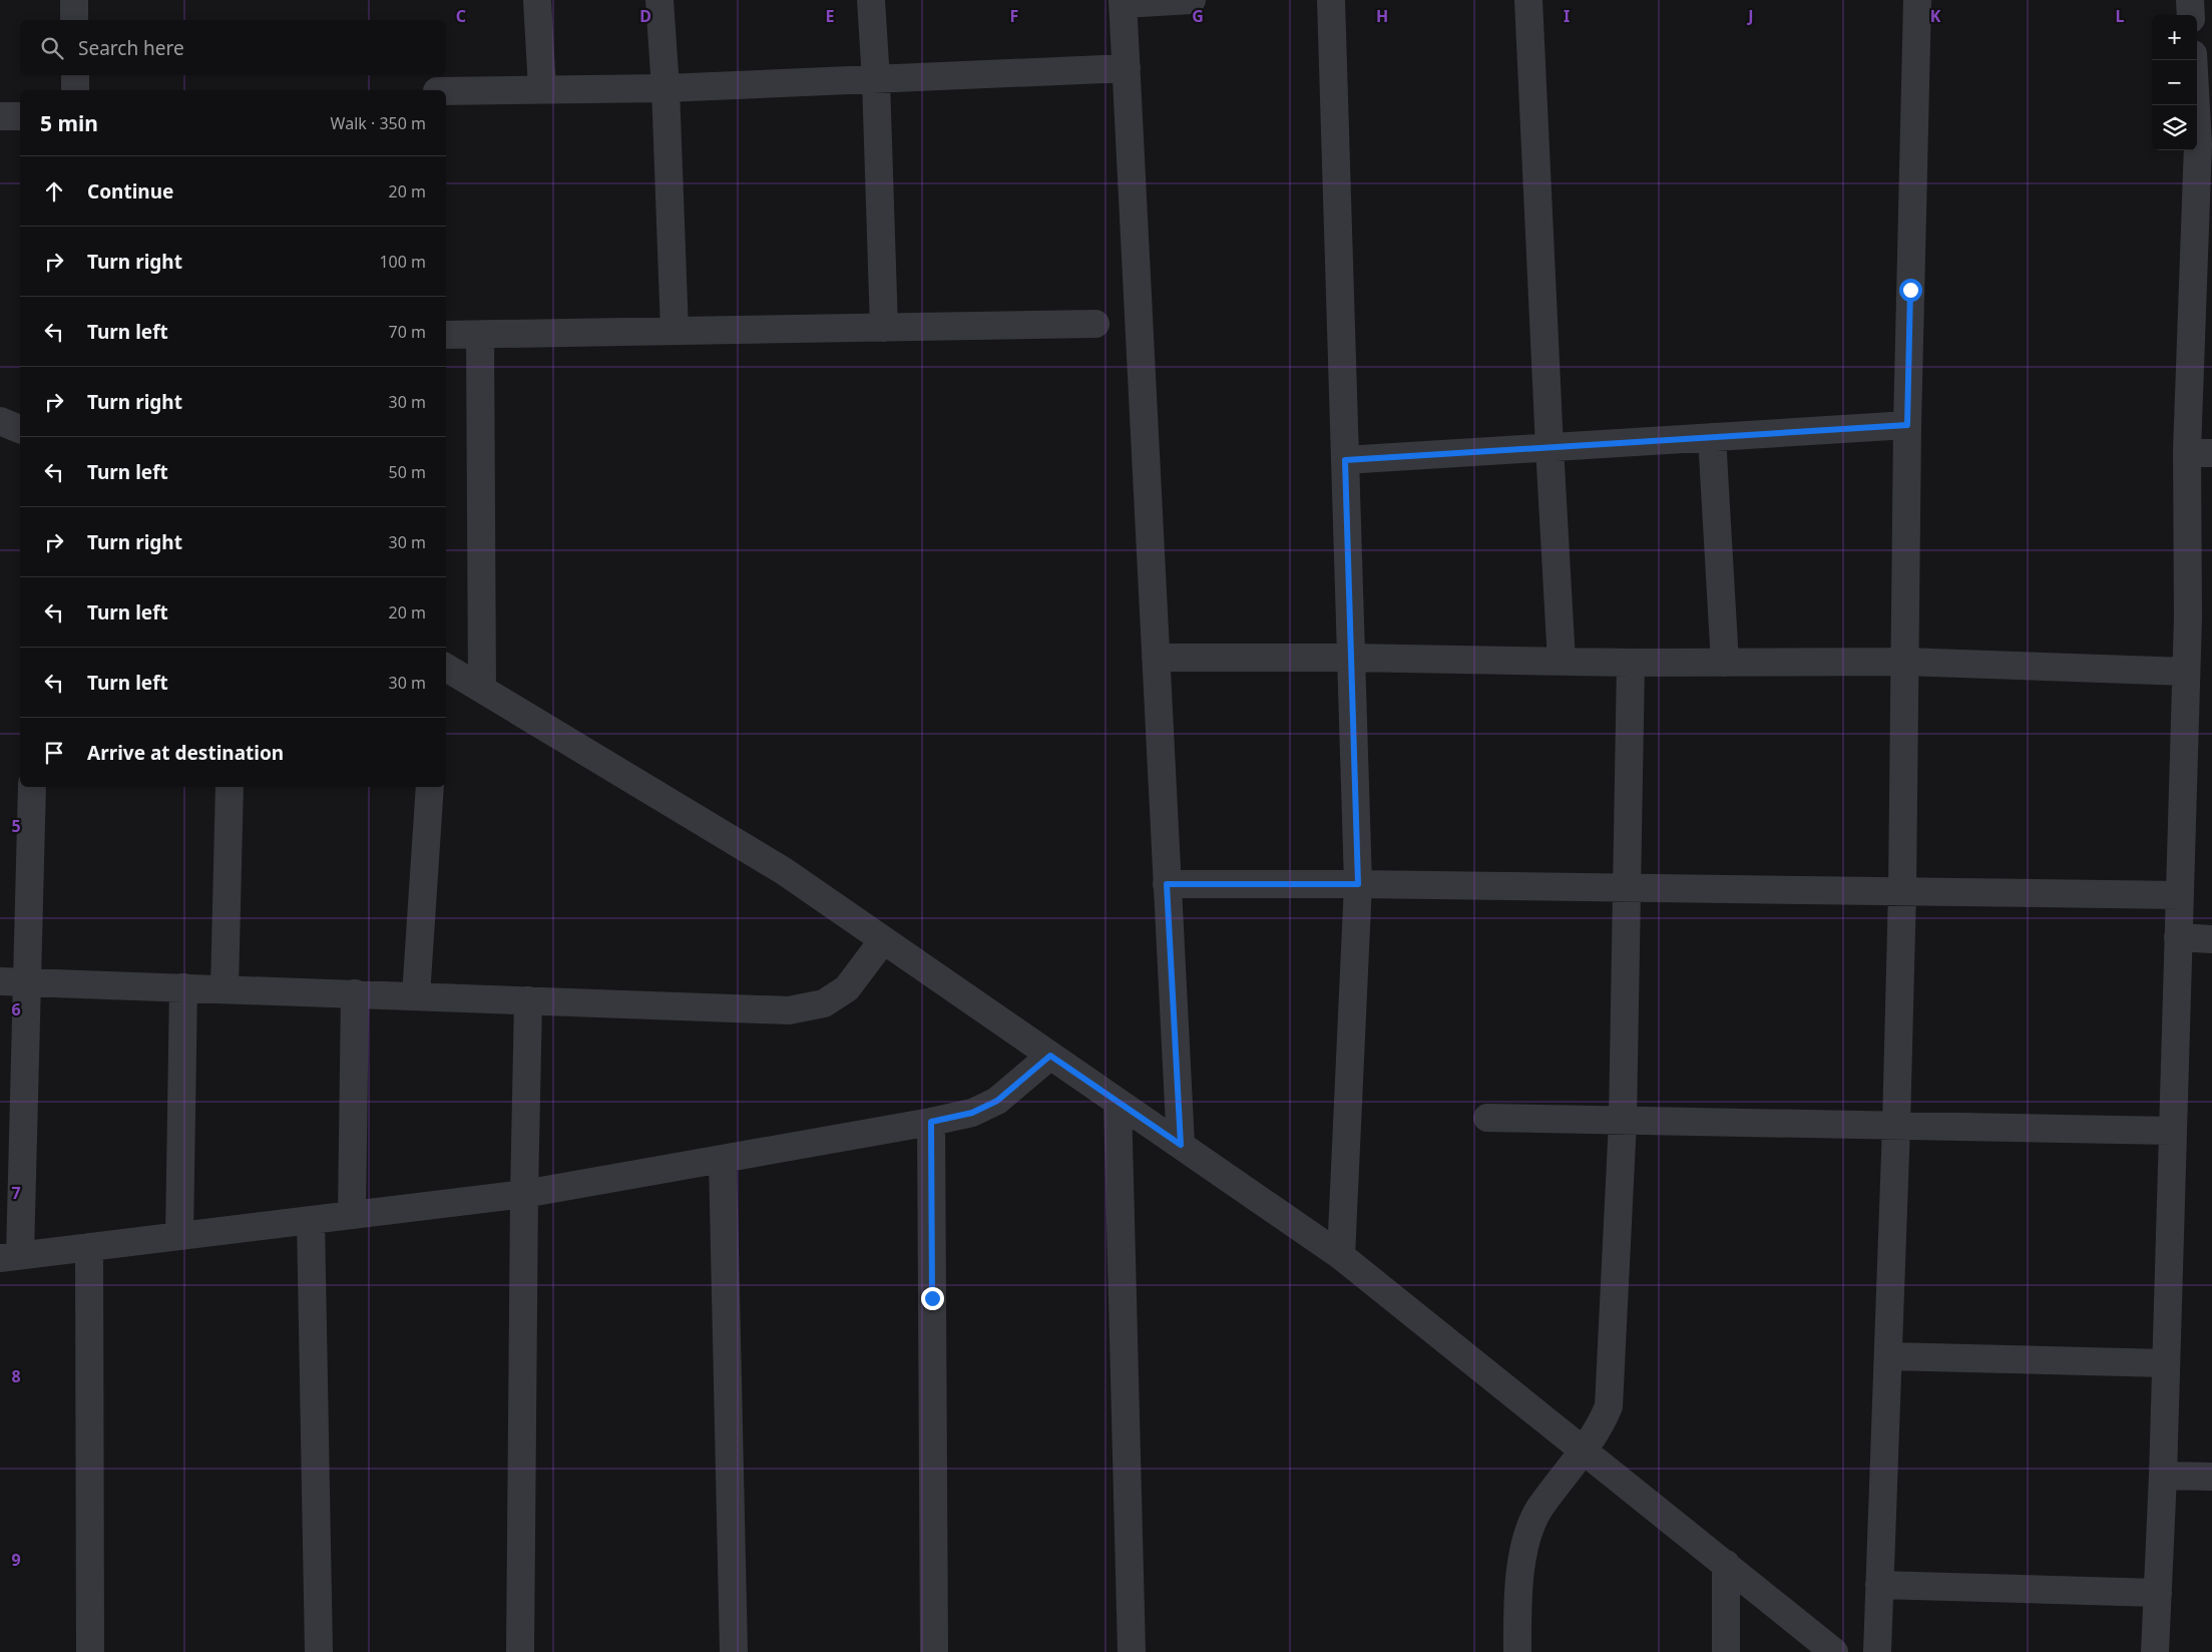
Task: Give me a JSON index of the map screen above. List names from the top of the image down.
{
  "page": {
    "map_buttons": ["+", "−"],
    "search": "Search here",
    "heading": ["5 min", "Walk · 350 m"],
    "list": [
      ["Continue", "20 m"],
      ["Turn right", "100 m"],
      ["Turn left", "70 m"],
      ["Turn right", "30 m"],
      ["Turn left", "50 m"],
      ["Turn right", "30 m"],
      ["Turn left", "20 m"],
      ["Turn left", "30 m"],
      "Arrive at destination"
    ]
  },
  "grid": {
    "columns": [
      "C",
      "D",
      "E",
      "F",
      "G",
      "H",
      "I",
      "J",
      "K",
      "L"
    ],
    "rows": [
      "5",
      "6",
      "7",
      "8",
      "9"
    ]
  }
}
